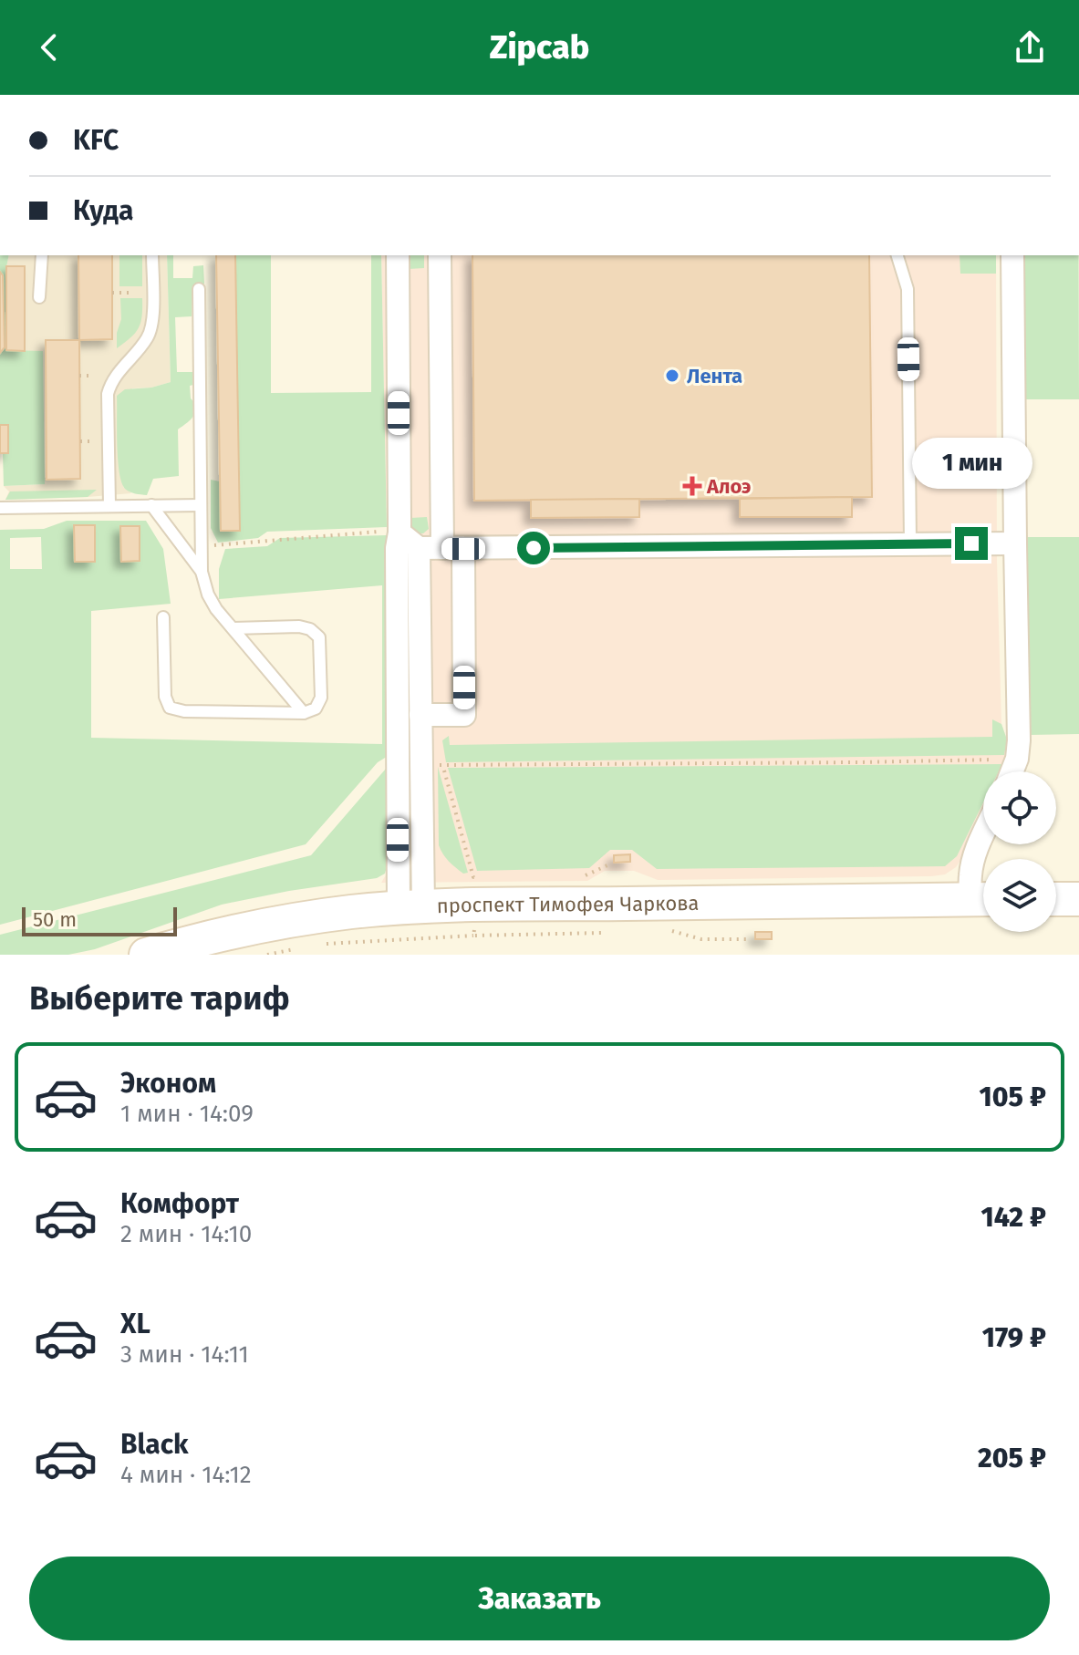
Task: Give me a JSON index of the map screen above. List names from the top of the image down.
{
  "streets": {
    "main road": ["проспект Тимофея Чаркова"]
  },
  "places": {
    "other": ["Лента"],
    "health": ["Алоэ"]
  },
  "scale_bar": "50 m",
  "page": {
    "header": "Zipcab",
    "banner": ["KFC", "Куда"],
    "bubble": "1 мин",
    "scale": "50 m",
    "heading": "Выберите тариф",
    "list": [
      {
        "name": "Эконом",
        "note": "1 мин · 14:09",
        "value": "105 ₽"
      },
      {
        "name": "Комфорт",
        "note": "2 мин · 14:10",
        "value": "142 ₽"
      },
      {
        "name": "XL",
        "note": "3 мин · 14:11",
        "value": "179 ₽"
      },
      {
        "name": "Black",
        "note": "4 мин · 14:12",
        "value": "205 ₽"
      }
    ],
    "buttons": "Заказать"
  }
}
